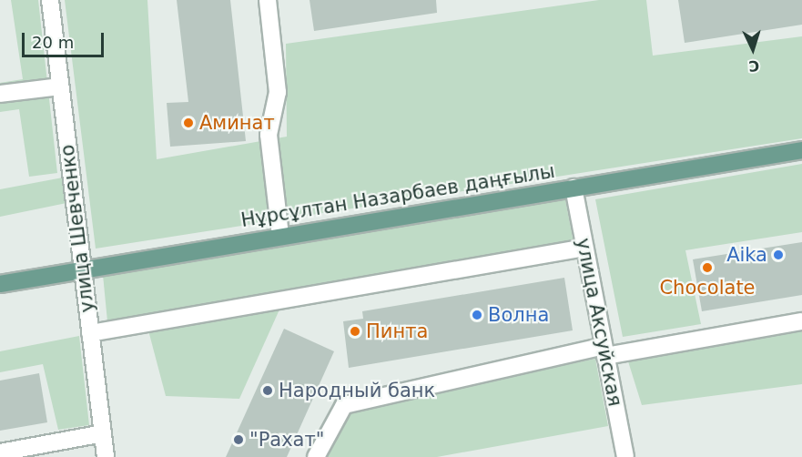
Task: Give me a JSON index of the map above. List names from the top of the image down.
{
  "streets": {
    "main road": ["Нұрсұлтан Назарбаев даңғылы"],
    "street": ["улица Шевченко", "улица Аксуйская"]
  },
  "crossings": [
    ["Нұрсұлтан Назарбаев даңғылы", "улица Шевченко"],
    ["Нұрсұлтан Назарбаев даңғылы", "улица Аксуйская"]
  ],
  "places": [
    "Аминат",
    "Aika",
    "Chocolate",
    "Волна",
    "Пинта",
    "Народный банк",
    "\"Рахат\""
  ],
  "scale_bar": "20 m",
  "north": "bottom"
}
